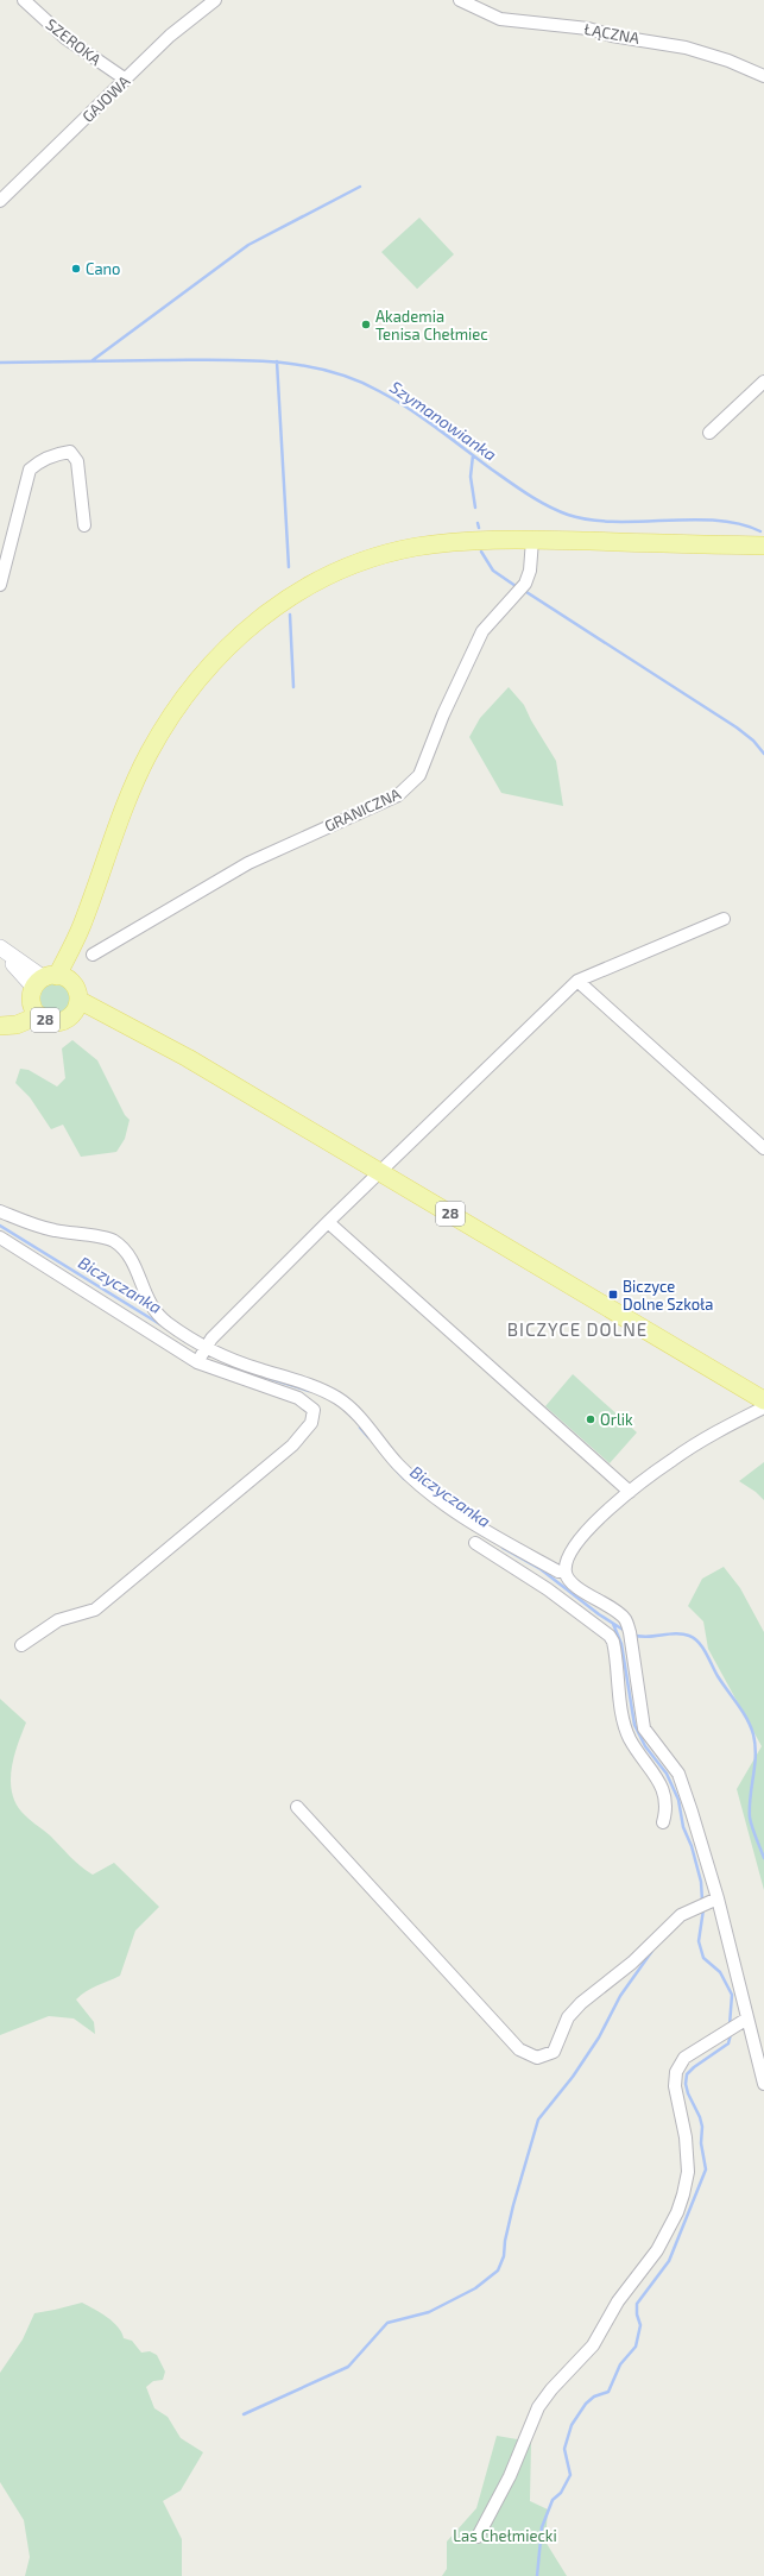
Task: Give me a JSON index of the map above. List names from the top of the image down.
{
  "streets": {
    "main road": ["28"],
    "street": [
      "ŁĄCZNA",
      "SZEROKA",
      "GAJOWA",
      "GRANICZNA"
    ]
  },
  "crossings": [
    ["SZEROKA", "GAJOWA"]
  ],
  "districts": ["BICZYCE DOLNE"],
  "water": ["Szymanowianka", "Biczyczanka"],
  "parks": ["Las Chełmiecki"],
  "places": {
    "other": ["Cano", "Akademia Tenisa Chełmiec", "Orlik"],
    "transit": ["Biczyce Dolne Szkoła"]
  }
}
